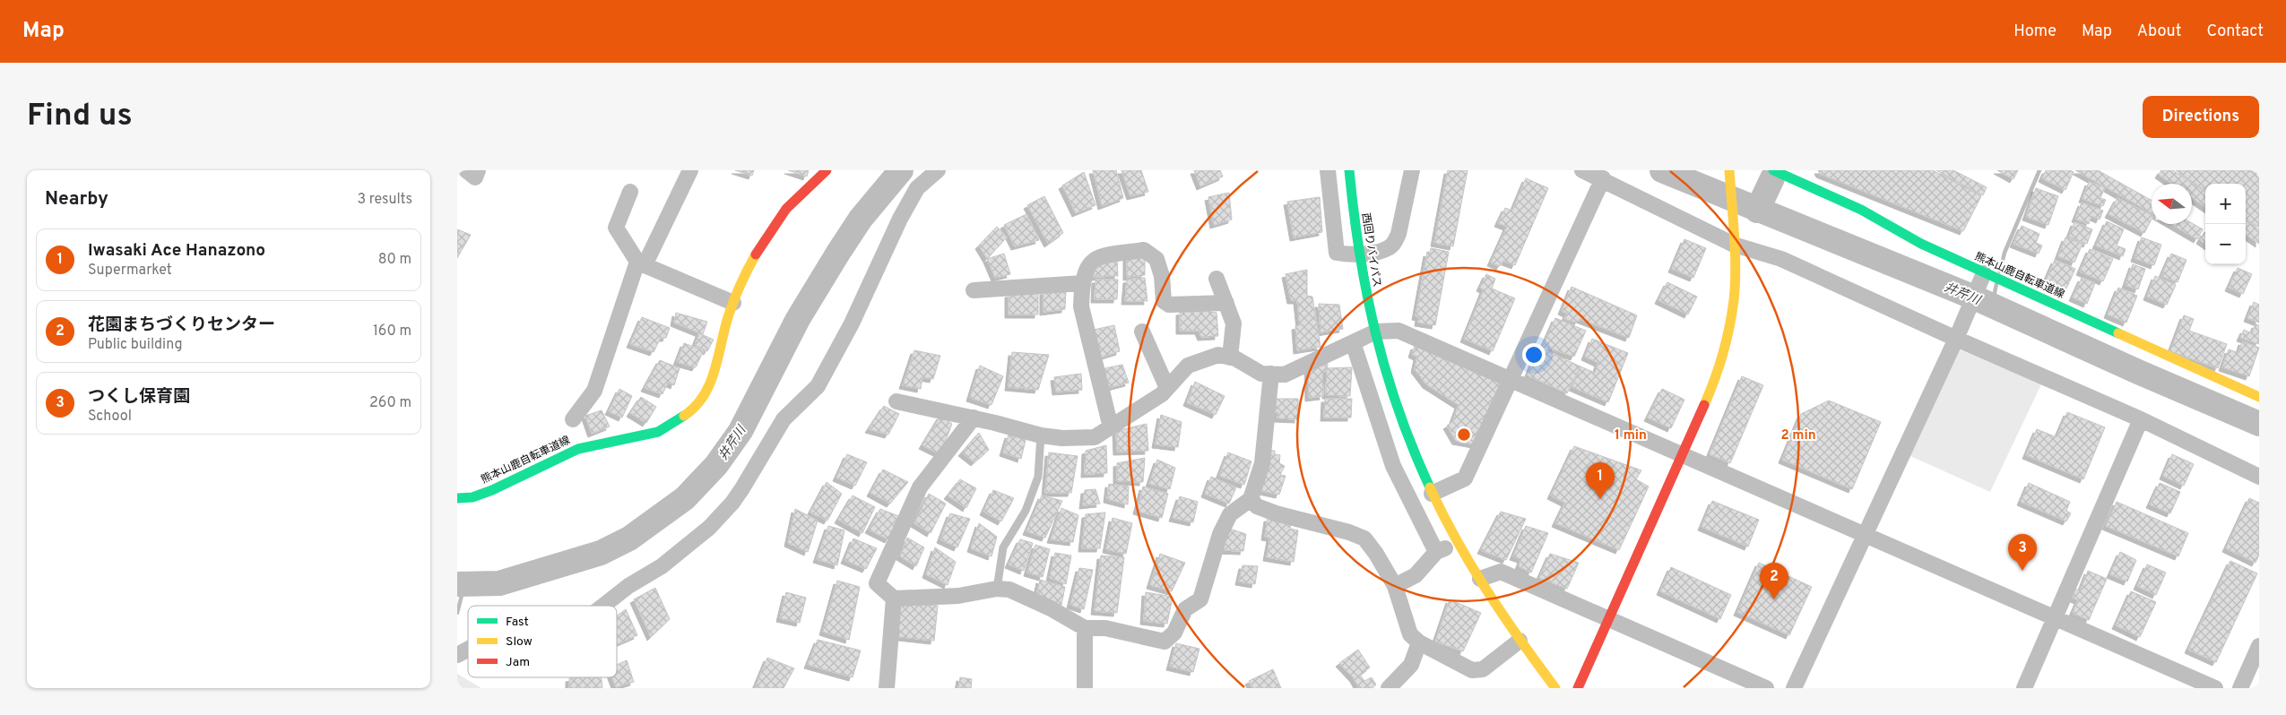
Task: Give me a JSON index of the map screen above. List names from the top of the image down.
{
  "streets": {
    "street": ["西回りバイパス", "熊本山鹿自転車道線"]
  },
  "water": ["井芹川"],
  "legend": ["Fast", "Slow", "Jam"],
  "north": "left",
  "page": {
    "header": "Map",
    "nav": [
      "Home",
      "Map",
      "About",
      "Contact"
    ],
    "buttons": "Directions",
    "title": "Find us",
    "heading": ["Nearby", "3 results"],
    "map_buttons": ["+", "−"],
    "list": [
      {
        "mark": "1",
        "name": "Iwasaki Ace Hanazono",
        "note": "Supermarket",
        "value": "80 m"
      },
      {
        "mark": "2",
        "name": "花園まちづくりセンター",
        "note": "Public building",
        "value": "160 m"
      },
      {
        "mark": "3",
        "name": "つくし保育園",
        "note": "School",
        "value": "260 m"
      }
    ],
    "pins": ["1", "3", "2"]
  },
  "rings": ["1 min", "2 min"]
}
